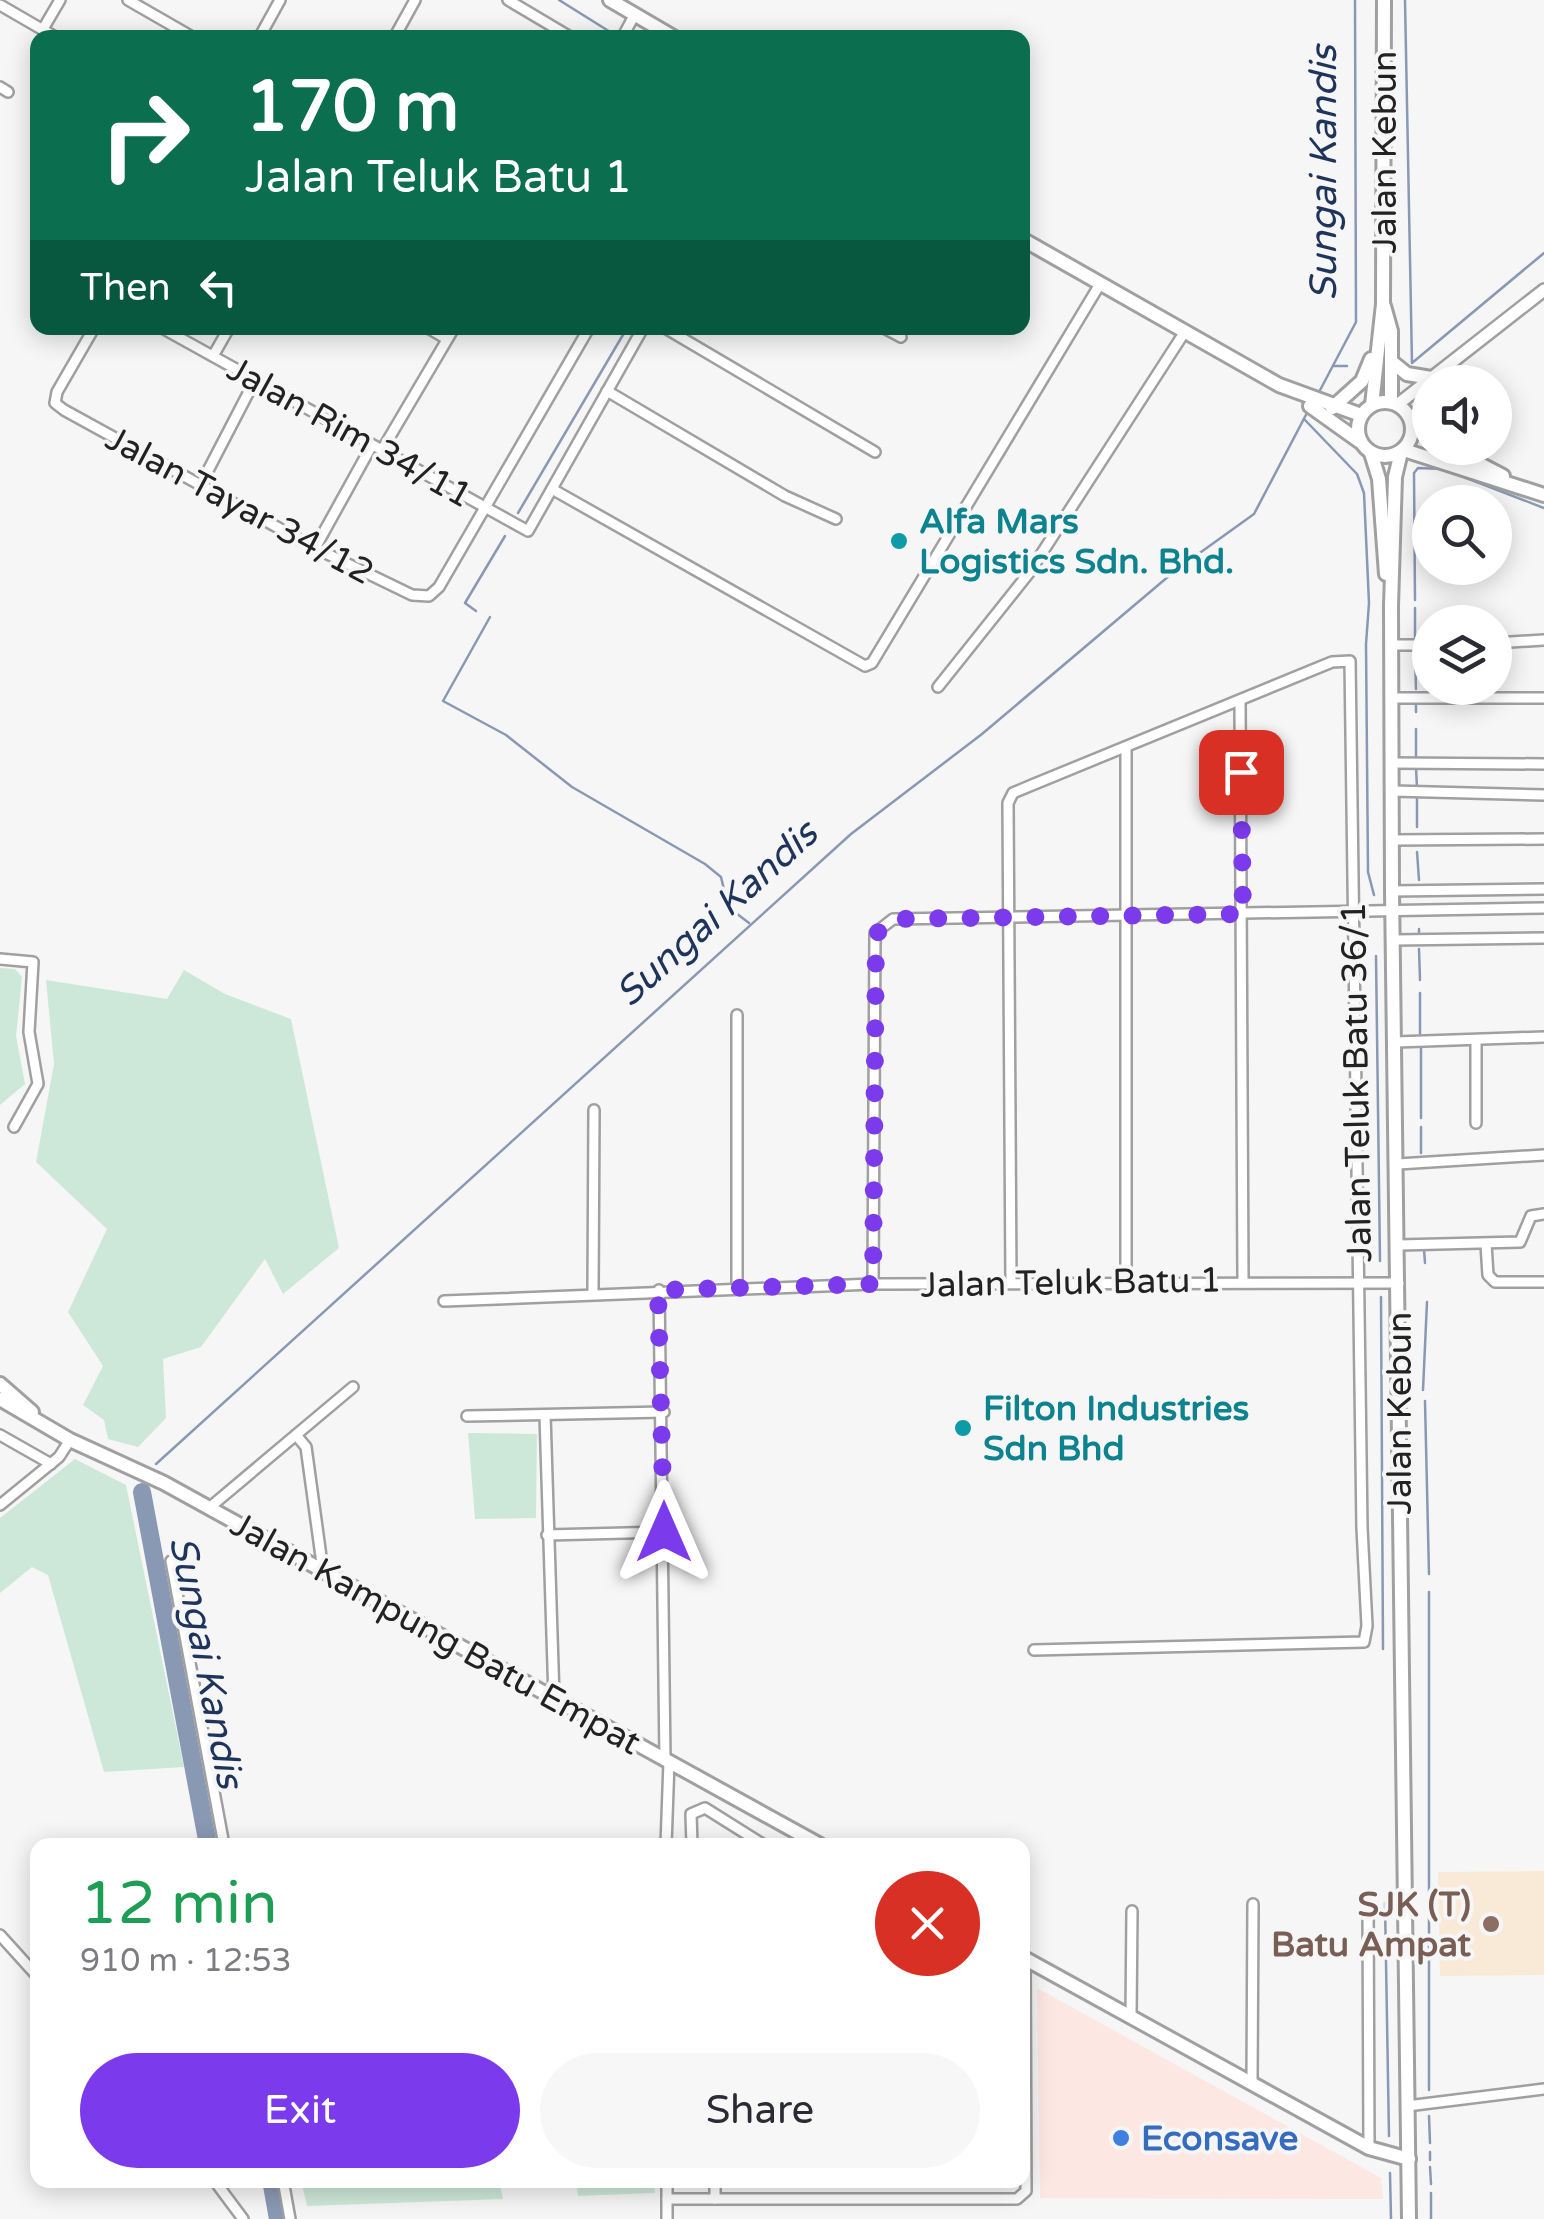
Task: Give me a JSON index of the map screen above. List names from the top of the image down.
{
  "streets": {
    "main road": ["Jalan Kebun", "Jalan Kampung Batu Empat"],
    "street": [
      "Jalan Rim 34/11",
      "Jalan Tayar 34/12",
      "Jalan Teluk Batu 36/1",
      "Jalan Teluk Batu 1"
    ]
  },
  "crossings": [
    ["Jalan Kebun", "Jalan Teluk Batu 1"],
    ["Jalan Rim 34/11", "Jalan Tayar 34/12"],
    ["Jalan Teluk Batu 36/1", "Jalan Teluk Batu 1"]
  ],
  "water": ["Sungai Kandis"],
  "places": [
    "Alfa Mars Logistics Sdn. Bhd.",
    "Filton Industries Sdn Bhd",
    "SJK (T) Batu Ampat",
    "Econsave"
  ],
  "page": {
    "turn": ["170 m", "Jalan Teluk Batu 1"],
    "then": "Then",
    "heading": ["12 min", "910 m · 12:53"],
    "buttons": ["Exit", "Share"]
  }
}
